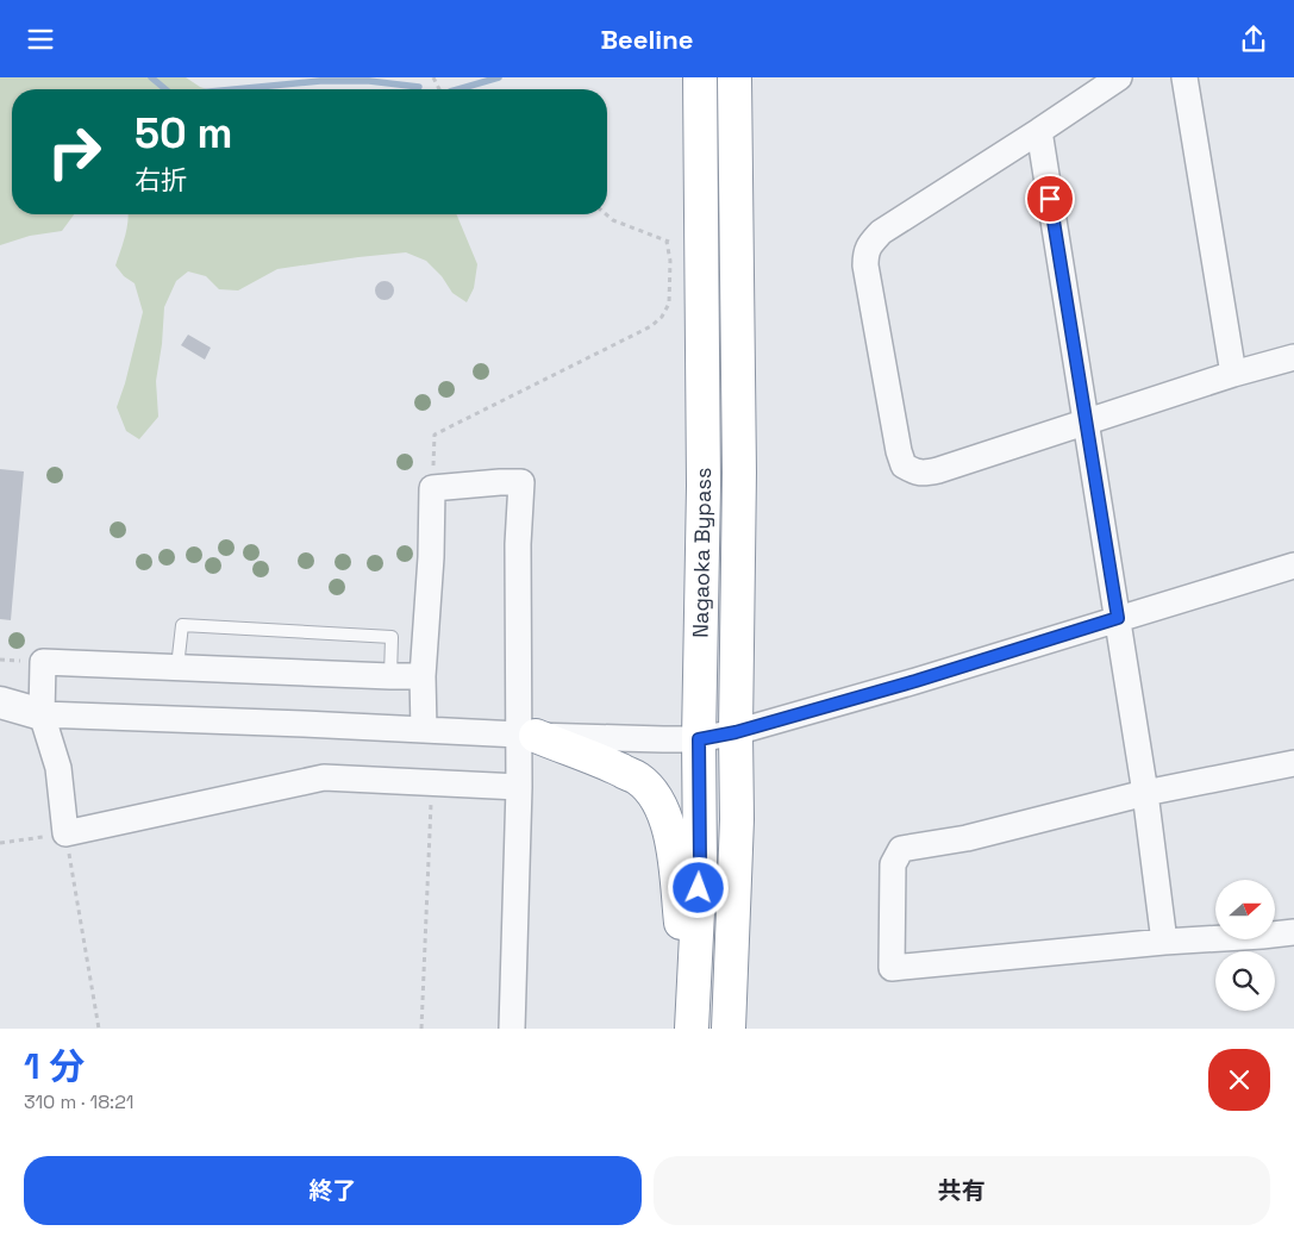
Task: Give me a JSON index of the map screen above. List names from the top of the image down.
{
  "streets": {
    "highway": ["Nagaoka Bypass"]
  },
  "north": "right",
  "page": {
    "header": "Beeline",
    "turn": ["50 m", "右折"],
    "heading": ["1 分", "310 m · 18:21"],
    "buttons": ["終了", "共有"]
  }
}
